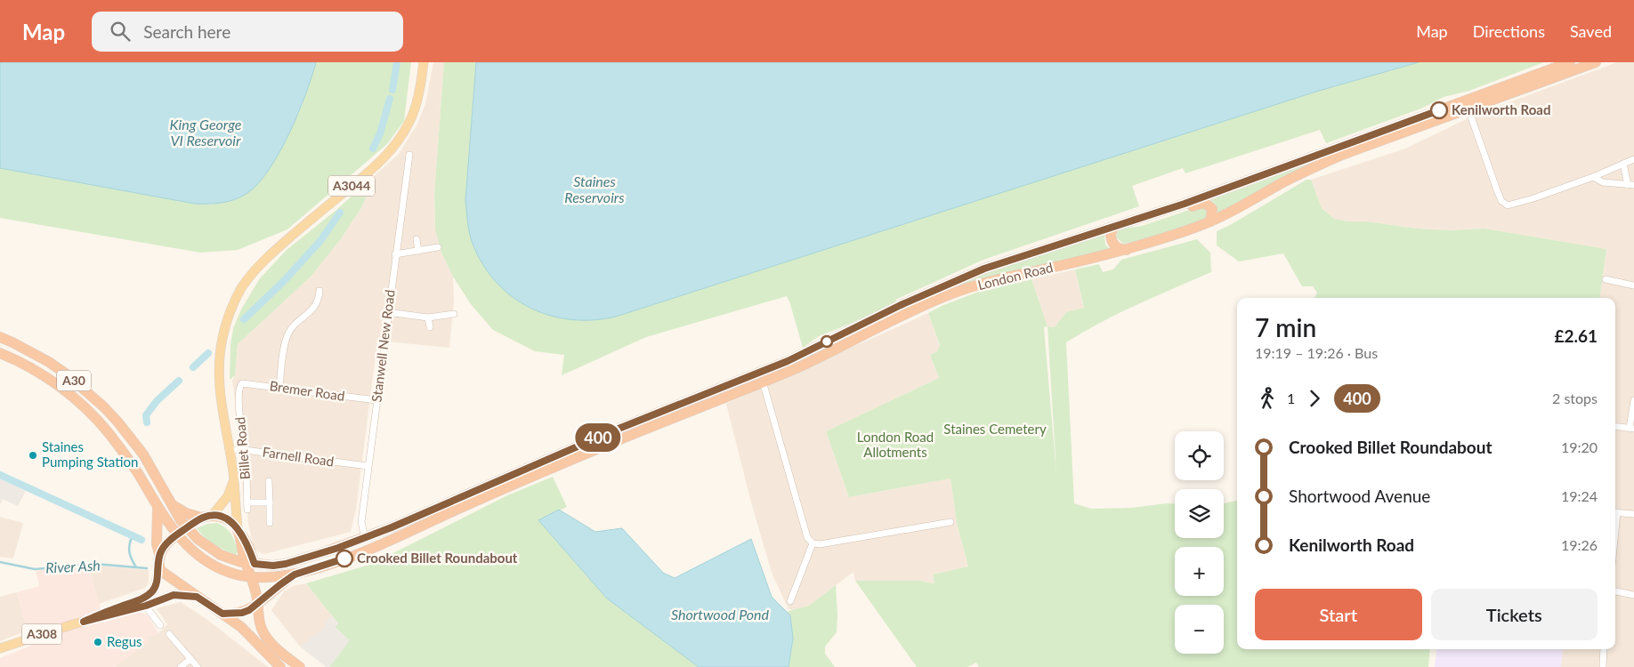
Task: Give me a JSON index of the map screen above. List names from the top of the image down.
{
  "streets": {
    "highway": ["London Road", "A30"],
    "main road": ["A3044", "A308"],
    "street": [
      "Stanwell New Road",
      "Bremer Road",
      "Billet Road",
      "Farnell Road"
    ]
  },
  "crossings": [
    ["A3044", "Farnell Road"],
    ["London Road", "A30"],
    ["Stanwell New Road", "A30"],
    ["Stanwell New Road", "Bremer Road"],
    ["Stanwell New Road", "Farnell Road"],
    ["Bremer Road", "Billet Road"],
    ["Billet Road", "Farnell Road"]
  ],
  "water": [
    "King George VI Reservoir",
    "Staines Reservoirs",
    "River Ash",
    "Shortwood Pond"
  ],
  "parks": ["Staines Cemetery", "London Road Allotments"],
  "places": [
    "Kenilworth Road",
    "Staines Pumping Station",
    "Crooked Billet Roundabout",
    "Regus"
  ],
  "lines": ["bus line 400"],
  "page": {
    "header": "Map",
    "search": "Search here",
    "nav": ["Map", "Directions", "Saved"],
    "on_map": "400",
    "heading": ["7 min", "19:19 – 19:26 · Bus", "£2.61"],
    "legs": ["1", "400", "2 stops"],
    "list": [
      {
        "name": "Crooked Billet Roundabout",
        "value": "19:20"
      },
      {
        "name": "Shortwood Avenue",
        "value": "19:24"
      },
      {
        "name": "Kenilworth Road",
        "value": "19:26"
      }
    ],
    "map_buttons": ["+", "−"],
    "buttons": ["Start", "Tickets"]
  }
}
